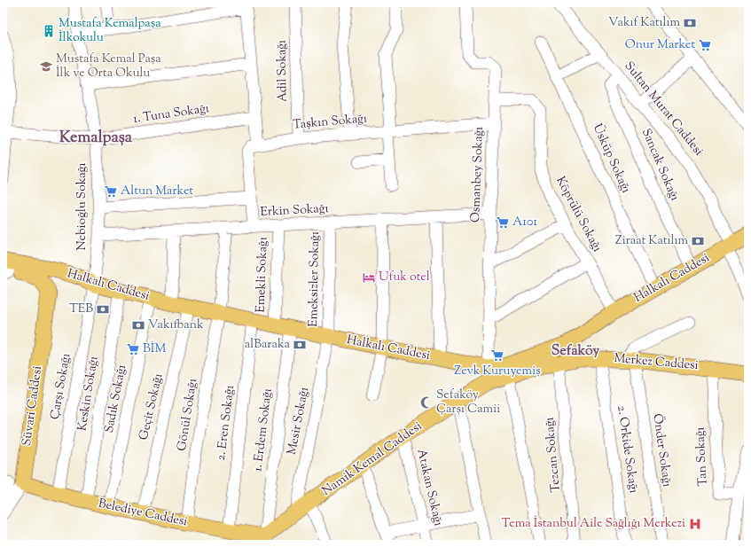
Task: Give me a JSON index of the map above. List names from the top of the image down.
{
  "streets": {
    "main road": [
      "Halkalı Caddesi",
      "Merkez Caddesi",
      "Süvari Caddesi",
      "Namik Kemal Caddesi",
      "Belediye Caddesi"
    ],
    "street": [
      "Adil Sokağı",
      "Sultan Murat Caddesi",
      "1. Tuna Sokağı",
      "Taşkın Sokağı",
      "Üsküp Sokağı",
      "Sancak Sokağı",
      "Osmanbey Sokağı",
      "Nebioğlu Sokağı",
      "Erkin Sokağı",
      "Köprülü Sokağı",
      "Emekli Sokağı",
      "Emeksizler Sokağı",
      "Çarşı Sokağı",
      "Keskin Sokağı",
      "Sadık Sokağı",
      "Geçit Sokağı",
      "Gönül Sokağı",
      "Mesir Sokağı",
      "2. Eren Sokağı",
      "1. Erdem Sokağı",
      "2. Orkide Sokağı",
      "Önder Sokağı",
      "Tezcan Sokağı",
      "Tan Sokağı",
      "Atakan Sokağı"
    ]
  },
  "crossings": [
    ["Adil Sokağı", "Taşkın Sokağı"],
    ["Sultan Murat Caddesi", "Sancak Sokağı"],
    ["Sultan Murat Caddesi", "Halkalı Caddesi"],
    ["1. Tuna Sokağı", "Nebioğlu Sokağı"],
    ["Taşkın Sokağı", "Osmanbey Sokağı"],
    ["Üsküp Sokağı", "Halkalı Caddesi"],
    ["Sancak Sokağı", "Halkalı Caddesi"],
    ["Osmanbey Sokağı", "Erkin Sokağı"],
    ["Osmanbey Sokağı", "Köprülü Sokağı"],
    ["Osmanbey Sokağı", "Halkalı Caddesi"],
    ["Nebioğlu Sokağı", "Erkin Sokağı"],
    ["Nebioğlu Sokağı", "Halkalı Caddesi"],
    ["Nebioğlu Sokağı", "Çarşı Sokağı"],
    ["Erkin Sokağı", "Emekli Sokağı"],
    ["Erkin Sokağı", "Emeksizler Sokağı"],
    ["Erkin Sokağı", "Gönül Sokağı"],
    ["Köprülü Sokağı", "Halkalı Caddesi"],
    ["Emekli Sokağı", "Halkalı Caddesi"],
    ["Halkalı Caddesi", "Emeksizler Sokağı"],
    ["Halkalı Caddesi", "Çarşı Sokağı"],
    ["Halkalı Caddesi", "Keskin Sokağı"],
    ["Halkalı Caddesi", "Sadık Sokağı"],
    ["Halkalı Caddesi", "Süvari Caddesi"],
    ["Halkalı Caddesi", "Geçit Sokağı"],
    ["Halkalı Caddesi", "Gönül Sokağı"],
    ["Halkalı Caddesi", "Mesir Sokağı"],
    ["Halkalı Caddesi", "2. Eren Sokağı"],
    ["Halkalı Caddesi", "1. Erdem Sokağı"],
    ["Emeksizler Sokağı", "Mesir Sokağı"],
    ["Merkez Caddesi", "2. Orkide Sokağı"],
    ["Merkez Caddesi", "Önder Sokağı"],
    ["Merkez Caddesi", "Tezcan Sokağı"],
    ["Merkez Caddesi", "Tan Sokağı"],
    ["Merkez Caddesi", "Namik Kemal Caddesi"],
    ["Çarşı Sokağı", "Belediye Caddesi"],
    ["Keskin Sokağı", "Belediye Caddesi"],
    ["Sadık Sokağı", "Belediye Caddesi"],
    ["Süvari Caddesi", "Belediye Caddesi"],
    ["Geçit Sokağı", "Belediye Caddesi"],
    ["Gönül Sokağı", "Belediye Caddesi"],
    ["Mesir Sokağı", "Namik Kemal Caddesi"],
    ["2. Eren Sokağı", "Belediye Caddesi"],
    ["1. Erdem Sokağı", "Namik Kemal Caddesi"],
    ["1. Erdem Sokağı", "Belediye Caddesi"],
    ["Namik Kemal Caddesi", "Atakan Sokağı"],
    ["Namik Kemal Caddesi", "Belediye Caddesi"]
  ],
  "districts": ["Kemalpaşa", "Sefaköy"],
  "places": {
    "bank": [
      "Vakıf Katılım",
      "Ziraat Katılım",
      "TEB",
      "Vakıfbank",
      "alBaraka"
    ],
    "building": ["Mustafa Kemalpaşa İlkokulu"],
    "supermarket": [
      "Onur Market",
      "Altun Market",
      "A101",
      "BİM",
      "Zevk Kuruyemiş"
    ],
    "school or university": ["Mustafa Kemal Paşa İlk ve Orta Okulu"],
    "hotel": ["Ufuk otel"],
    "mosque": ["Sefaköy Çarşı Camii"],
    "hospital": ["Tema İstanbul Aile Sağlığı Merkezi"]
  }
}
